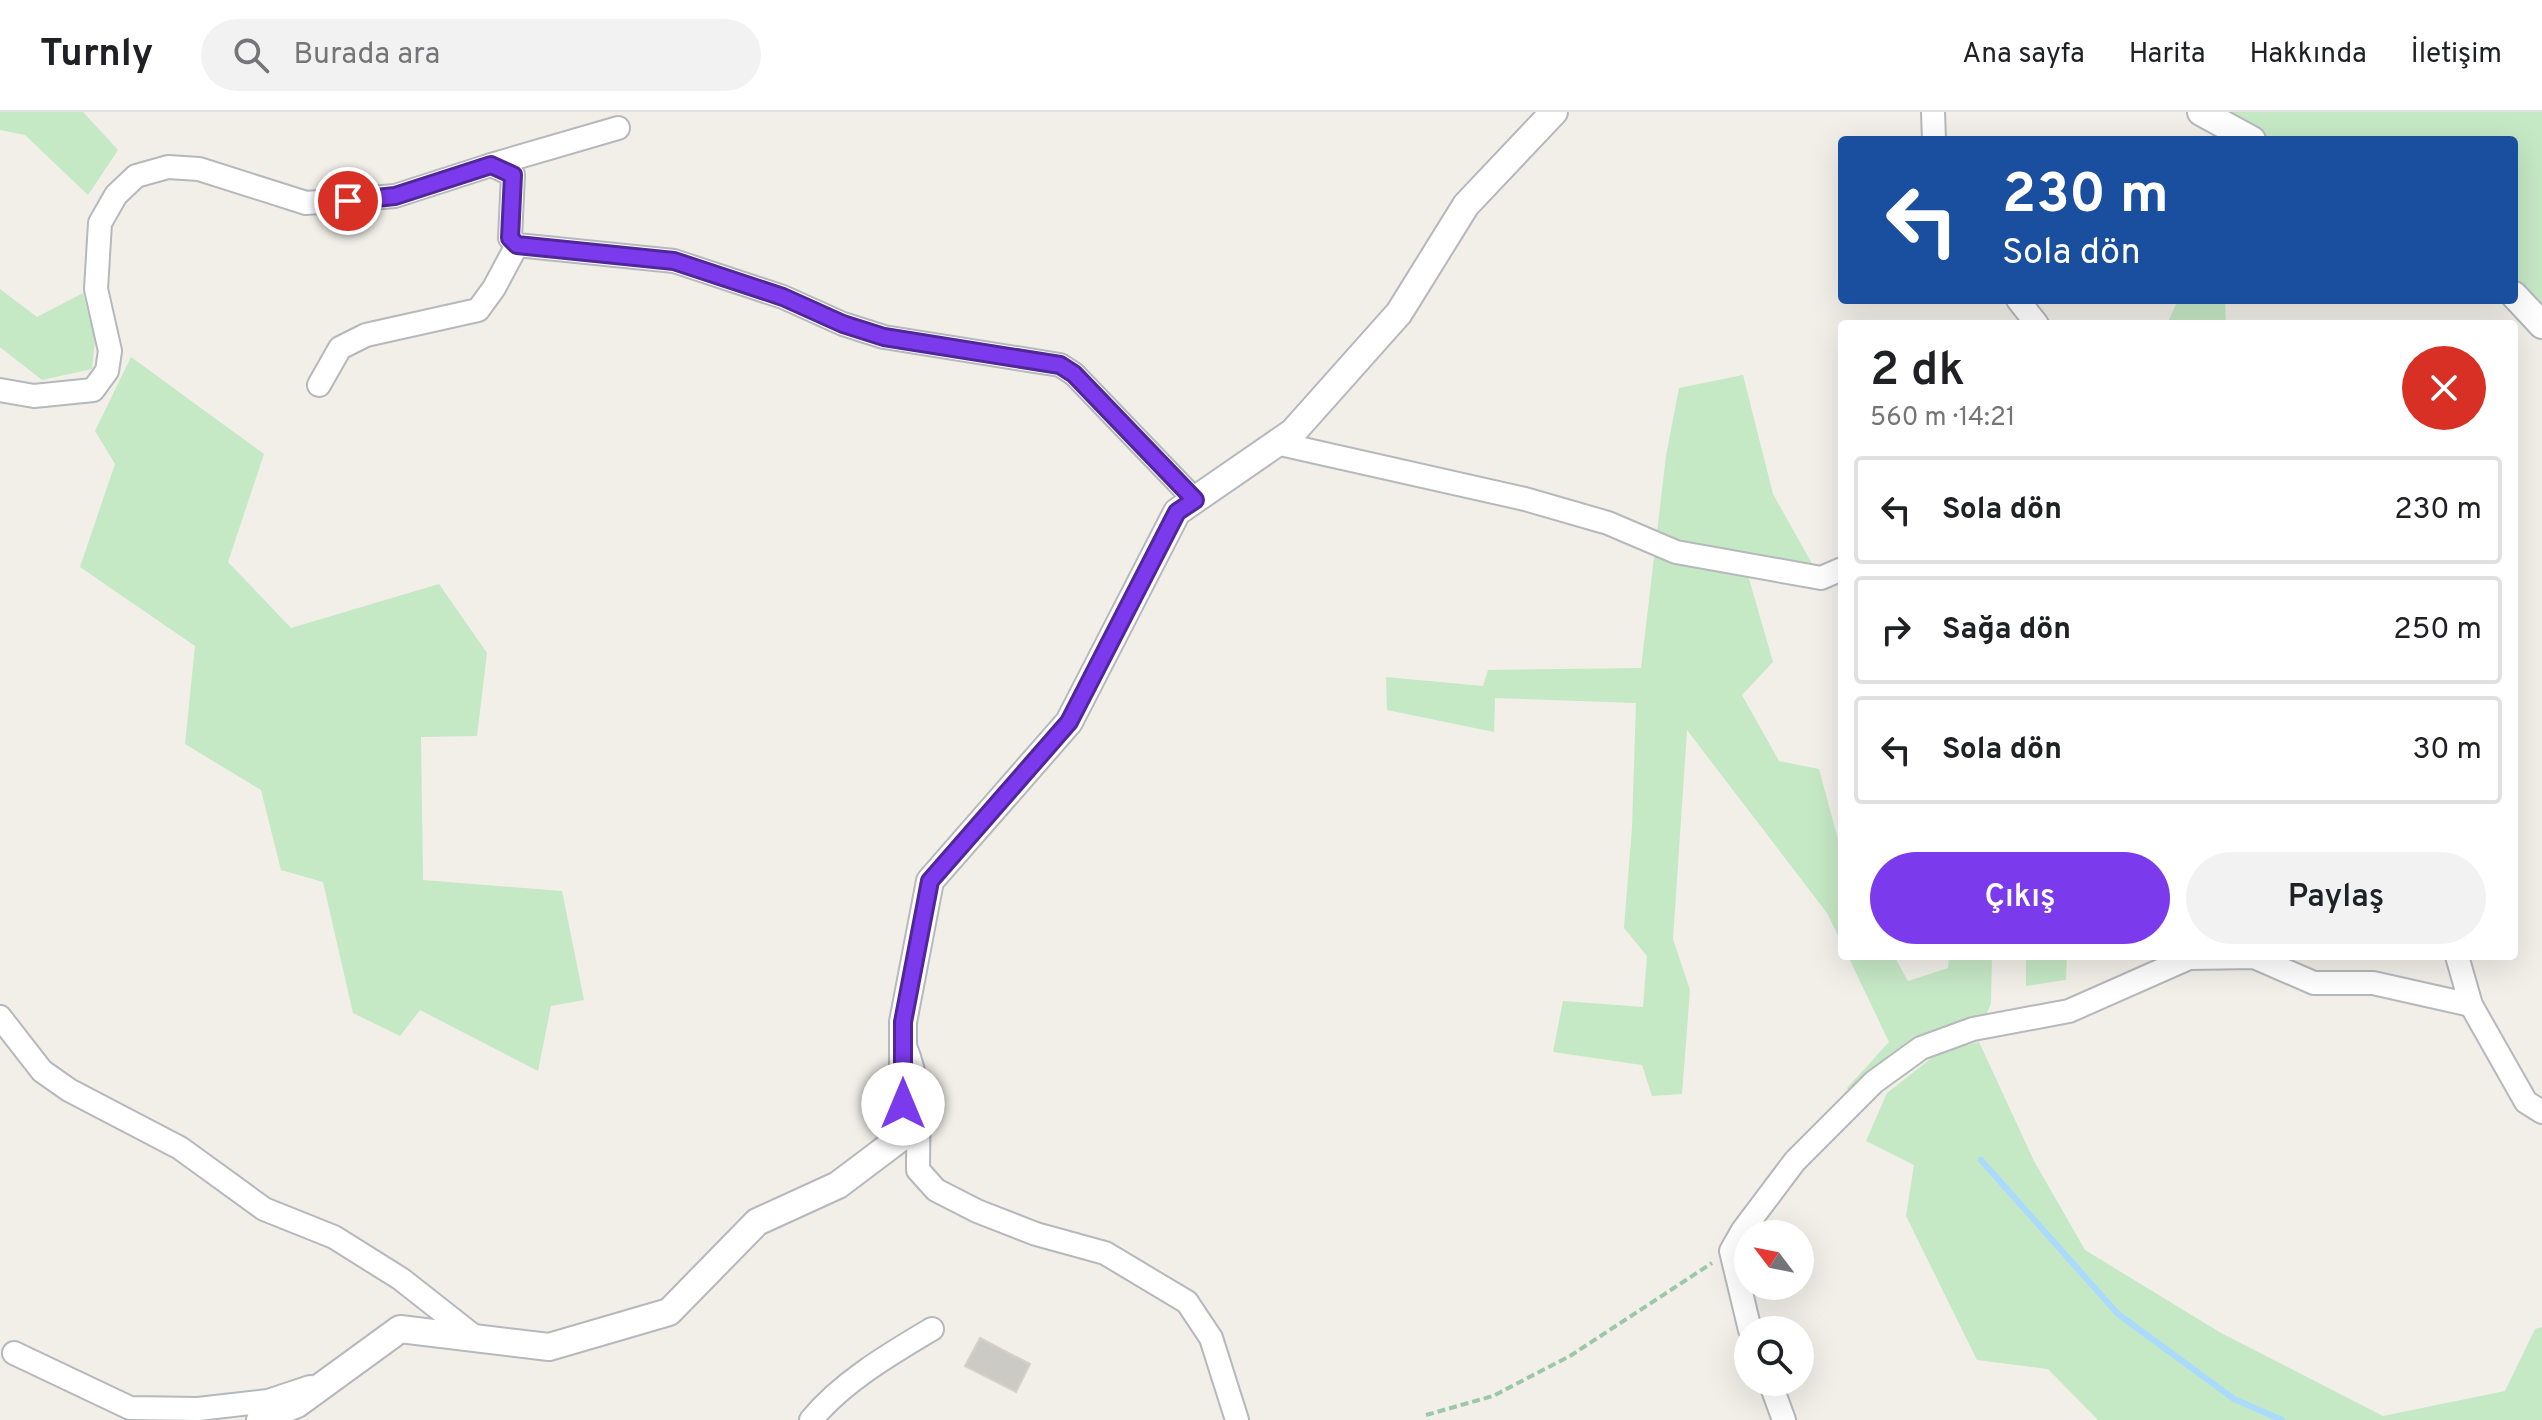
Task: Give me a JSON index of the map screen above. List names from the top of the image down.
{
  "north": "top left",
  "page": {
    "header": "Turnly",
    "search": "Burada ara",
    "nav": [
      "Ana sayfa",
      "Harita",
      "Hakkında",
      "İletişim"
    ],
    "turn": ["230 m", "Sola dön"],
    "heading": ["2 dk", "560 m · 14:21"],
    "list": [
      {
        "name": "Sola dön",
        "value": "230 m"
      },
      {
        "name": "Sağa dön",
        "value": "250 m"
      },
      {
        "name": "Sola dön",
        "value": "30 m"
      }
    ],
    "buttons": ["Çıkış", "Paylaş"]
  }
}
